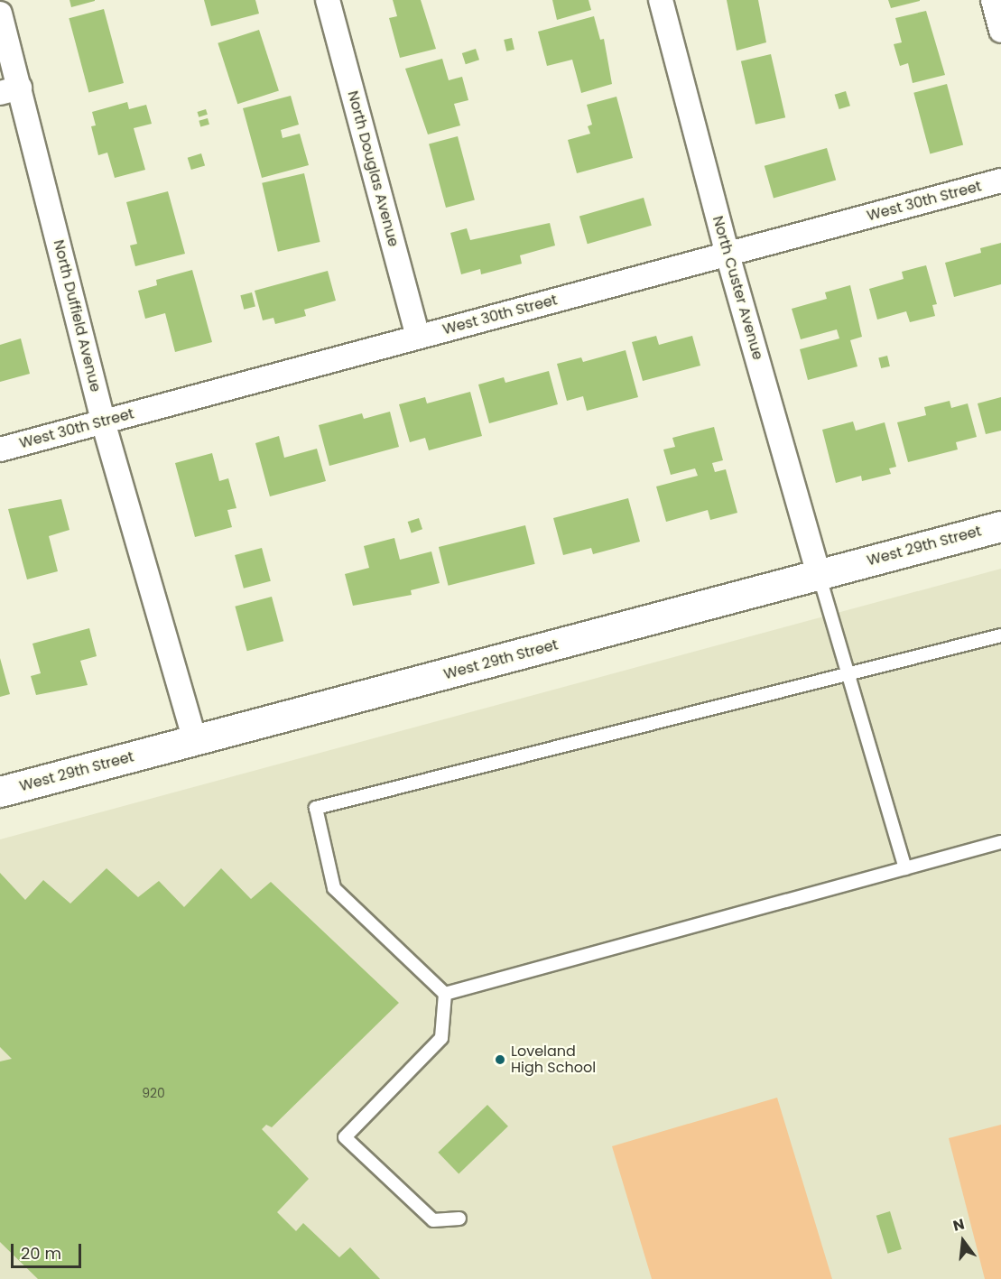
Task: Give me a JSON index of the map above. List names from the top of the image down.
{
  "streets": {
    "main road": ["West 29th Street"],
    "street": [
      "North Douglas Avenue",
      "West 30th Street",
      "North Custer Avenue",
      "North Duffield Avenue"
    ]
  },
  "crossings": [
    ["North Douglas Avenue", "West 30th Street"],
    ["West 30th Street", "North Custer Avenue"],
    ["West 30th Street", "North Duffield Avenue"],
    ["North Custer Avenue", "West 29th Street"],
    ["North Duffield Avenue", "West 29th Street"]
  ],
  "places": ["Loveland High School"],
  "house_numbers": ["920"],
  "scale_bar": "20 m",
  "north": "top"
}
